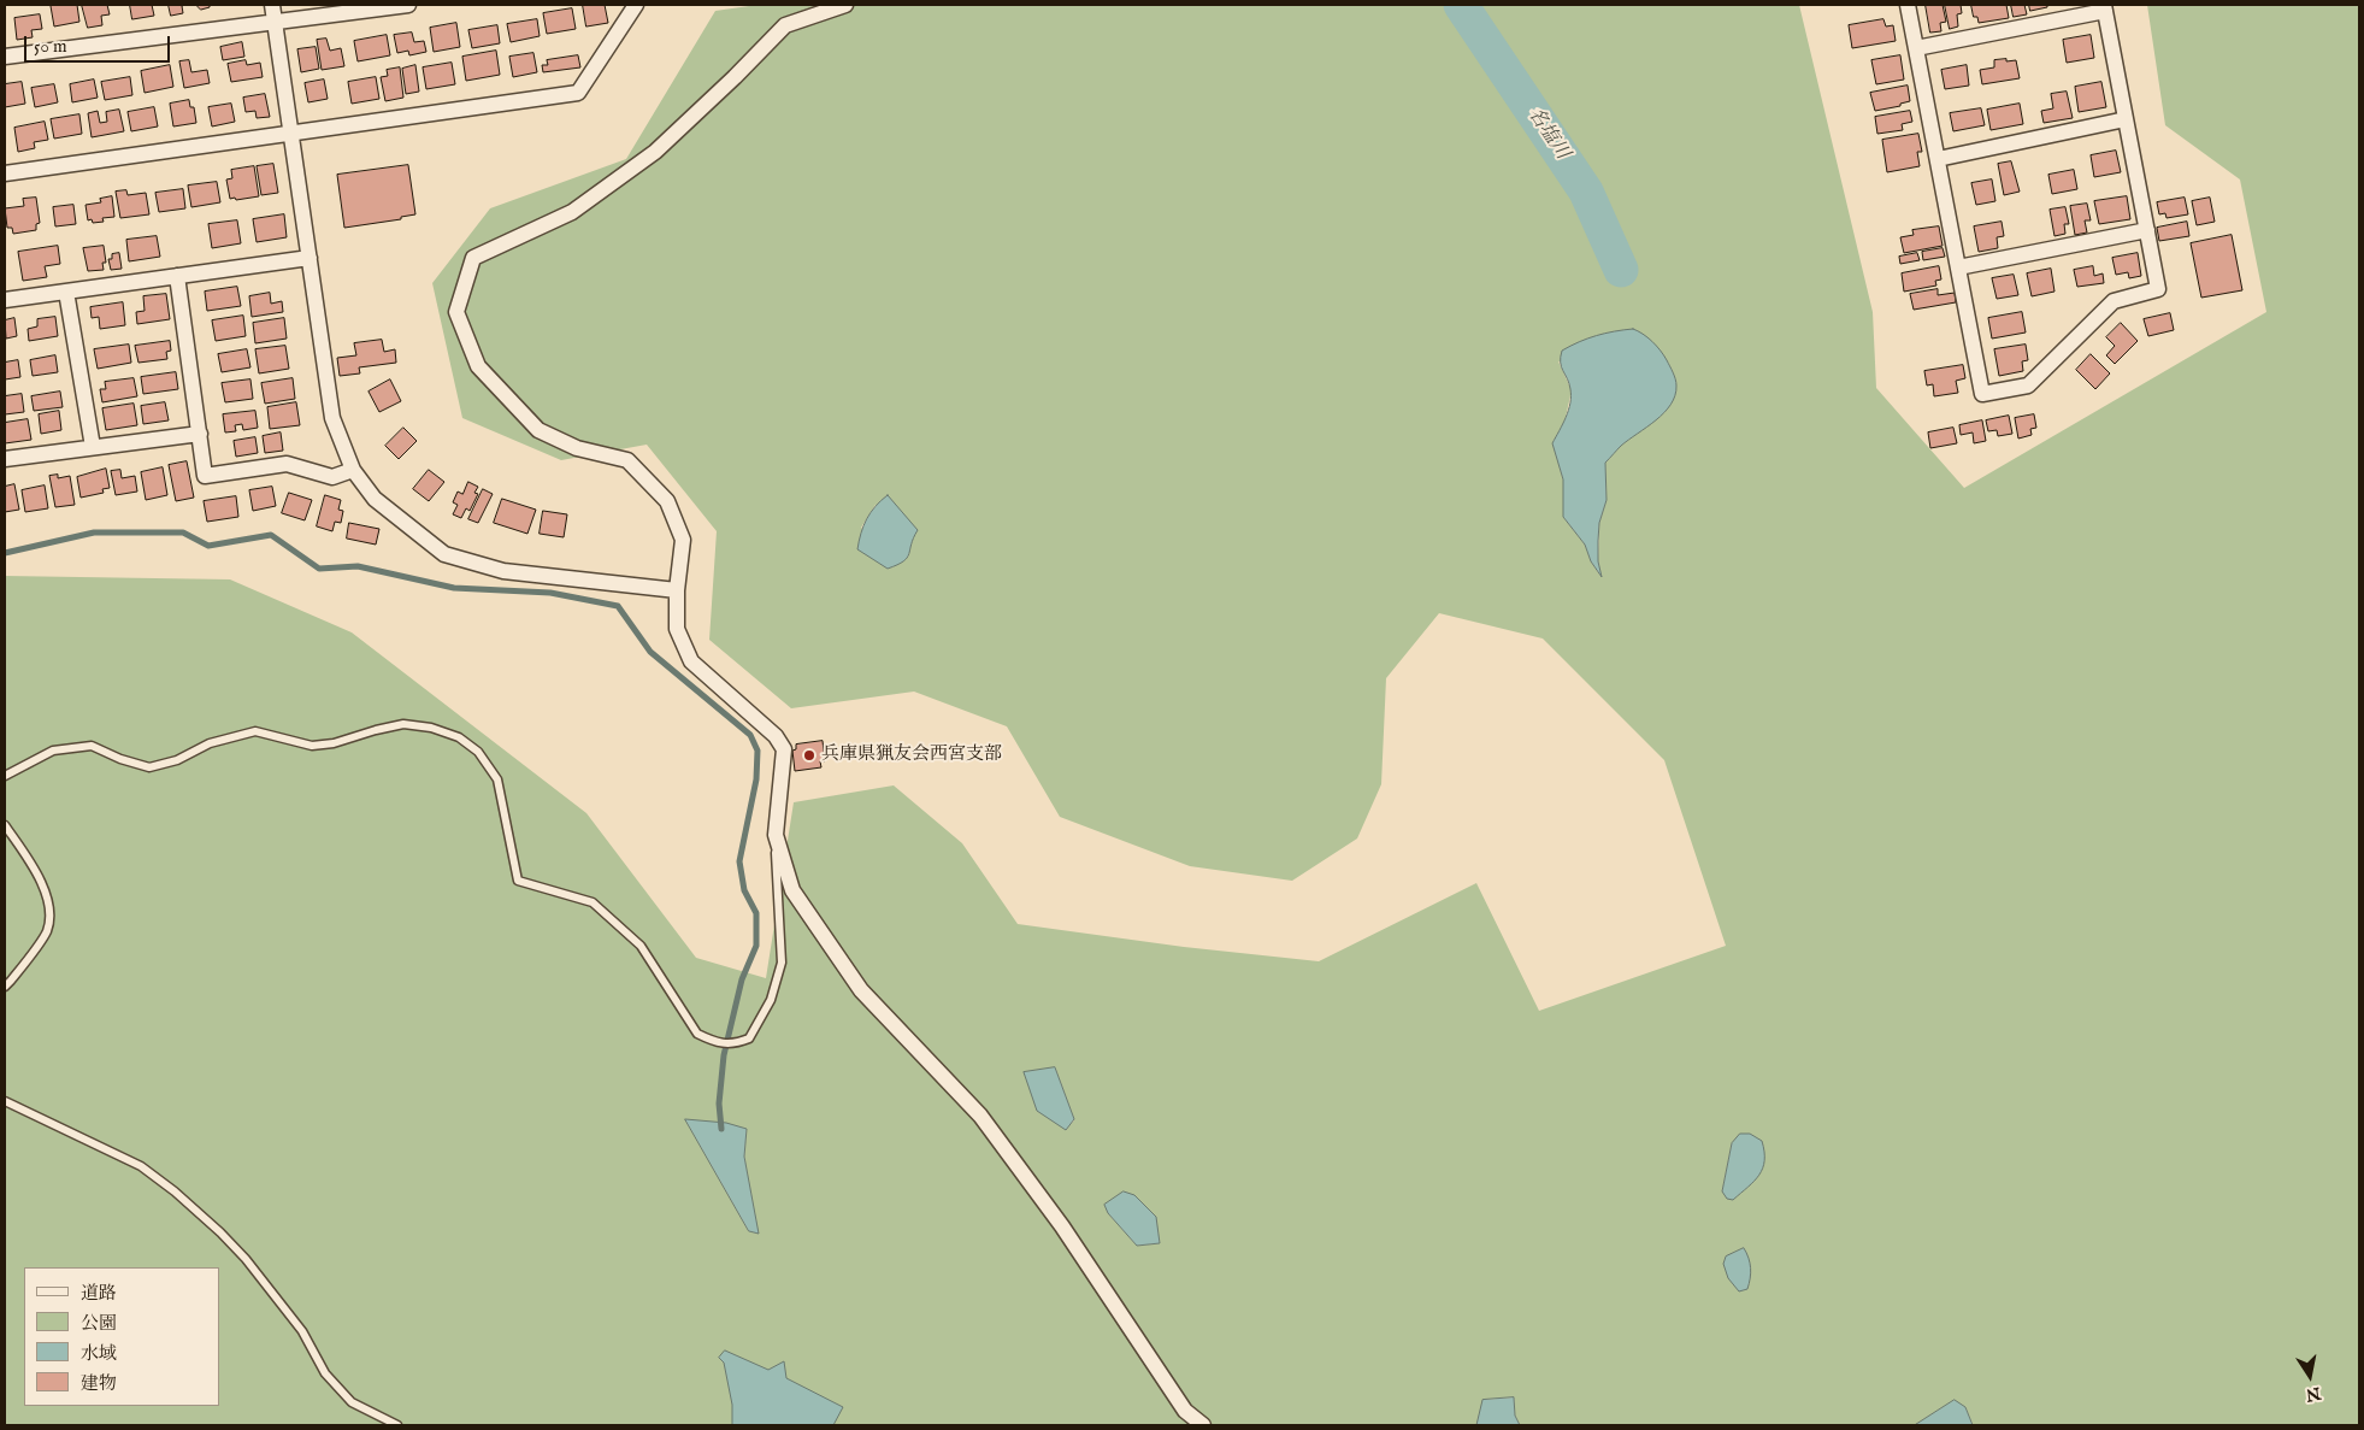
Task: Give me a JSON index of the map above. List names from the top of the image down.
{
  "water": ["名塩川"],
  "places": ["兵庫県猟友会西宮支部"],
  "legend": [
    "道路",
    "公園",
    "水域",
    "建物"
  ],
  "scale_bar": "50 m",
  "north": "bottom"
}
